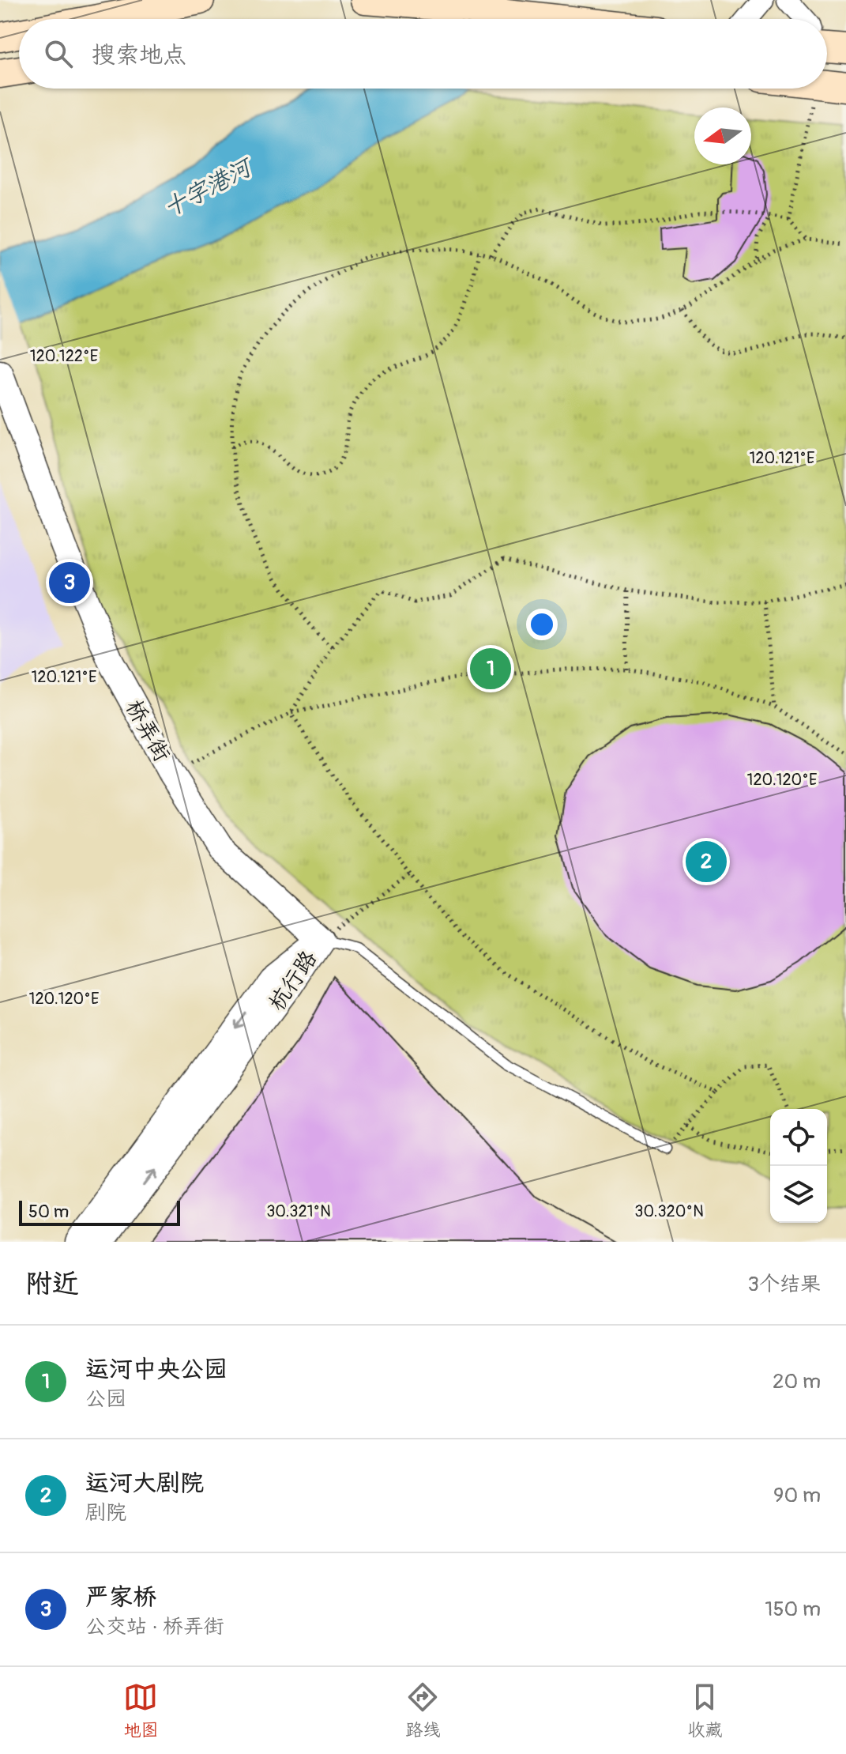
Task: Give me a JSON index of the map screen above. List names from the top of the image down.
{
  "streets": {
    "street": ["桥弄街", "杭行路"]
  },
  "crossings": [
    ["桥弄街", "杭行路"]
  ],
  "water": ["十字港河"],
  "scale_bar": "50 m",
  "north": "left",
  "page": {
    "search": "搜索地点",
    "pins": ["3", "1", "2"],
    "scale": "50 m",
    "heading": ["附近", "3个结果"],
    "list": [
      {
        "mark": "1",
        "name": "运河中央公园",
        "note": "公园",
        "value": "20 m"
      },
      {
        "mark": "2",
        "name": "运河大剧院",
        "note": "剧院",
        "value": "90 m"
      },
      {
        "mark": "3",
        "name": "严家桥",
        "note": "公交站 · 桥弄街",
        "value": "150 m"
      }
    ],
    "nav": ["地图", "路线", "收藏"]
  },
  "coordinates": [
    "120.122°E",
    "120.121°E",
    "120.120°E",
    "30.321°N",
    "30.320°N"
  ]
}
